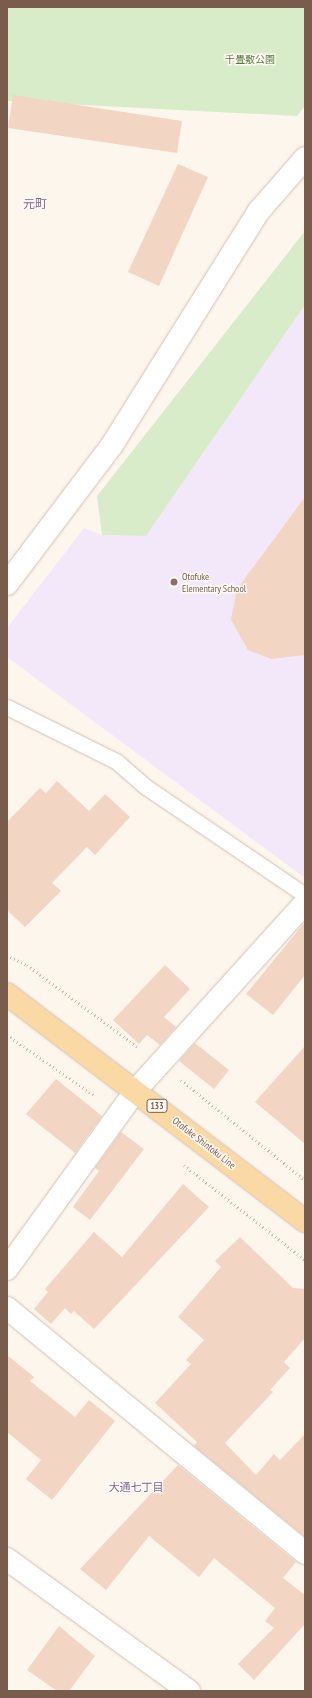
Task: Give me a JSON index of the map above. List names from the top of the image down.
{
  "streets": {
    "main road": ["133", "Otofuke Shintoku Line"]
  },
  "districts": ["元町", "大通七丁目"],
  "parks": ["千畳敷公園"],
  "places": ["Otofuke Elementary School"]
}
